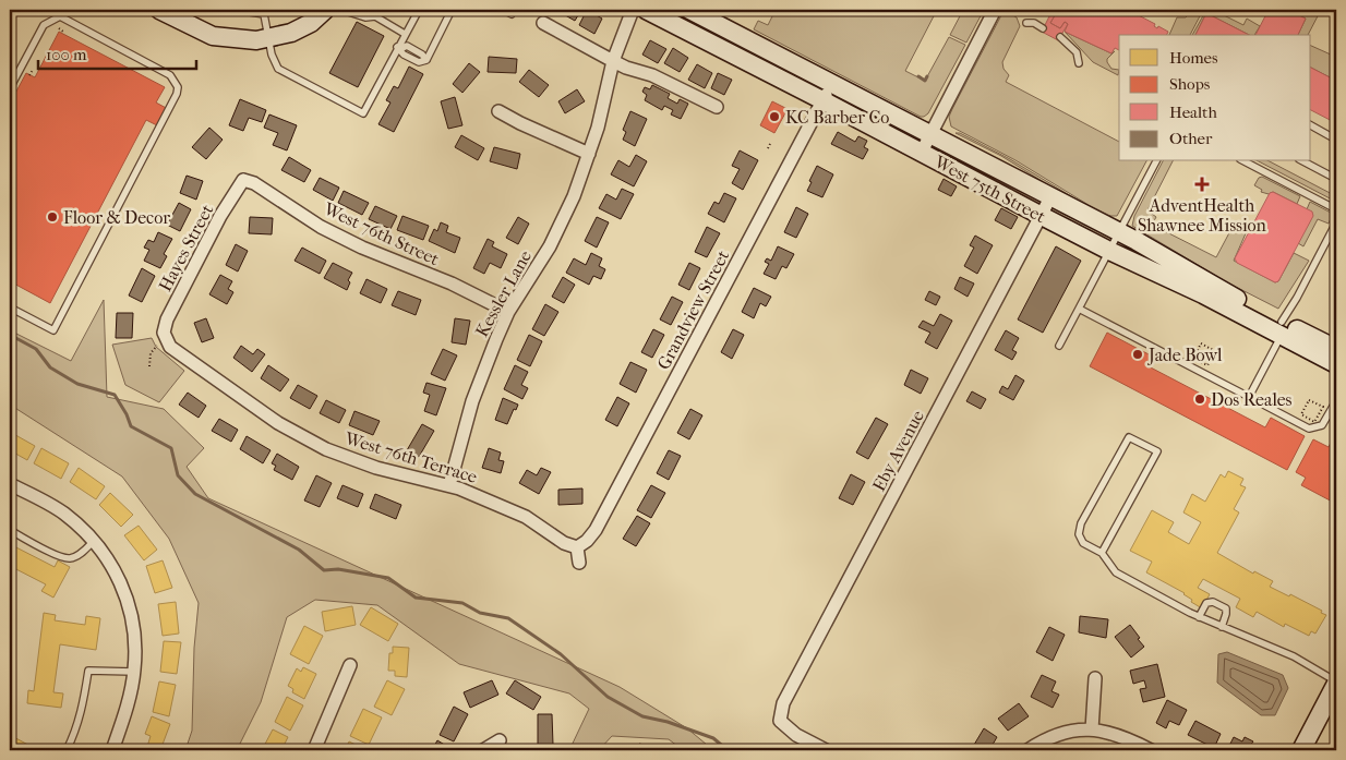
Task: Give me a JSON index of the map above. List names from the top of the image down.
{
  "streets": {
    "main road": ["West 75th Street"],
    "street": [
      "West 76th Street",
      "Hayes Street",
      "Kessler Lane",
      "Grandview Street",
      "Eby Avenue",
      "West 76th Terrace"
    ]
  },
  "crossings": [
    ["West 75th Street", "Grandview Street"],
    ["West 75th Street", "Eby Avenue"],
    ["West 76th Street", "Hayes Street"],
    ["West 76th Street", "Kessler Lane"],
    ["Hayes Street", "West 76th Terrace"],
    ["Kessler Lane", "West 76th Terrace"],
    ["Grandview Street", "West 76th Terrace"]
  ],
  "places": {
    "other": [
      "KC Barber Co",
      "Floor & Decor",
      "Jade Bowl",
      "Dos Reales"
    ],
    "health": ["AdventHealth Shawnee Mission"]
  },
  "legend": [
    "Homes",
    "Shops",
    "Health",
    "Other"
  ],
  "scale_bar": "100 m"
}
